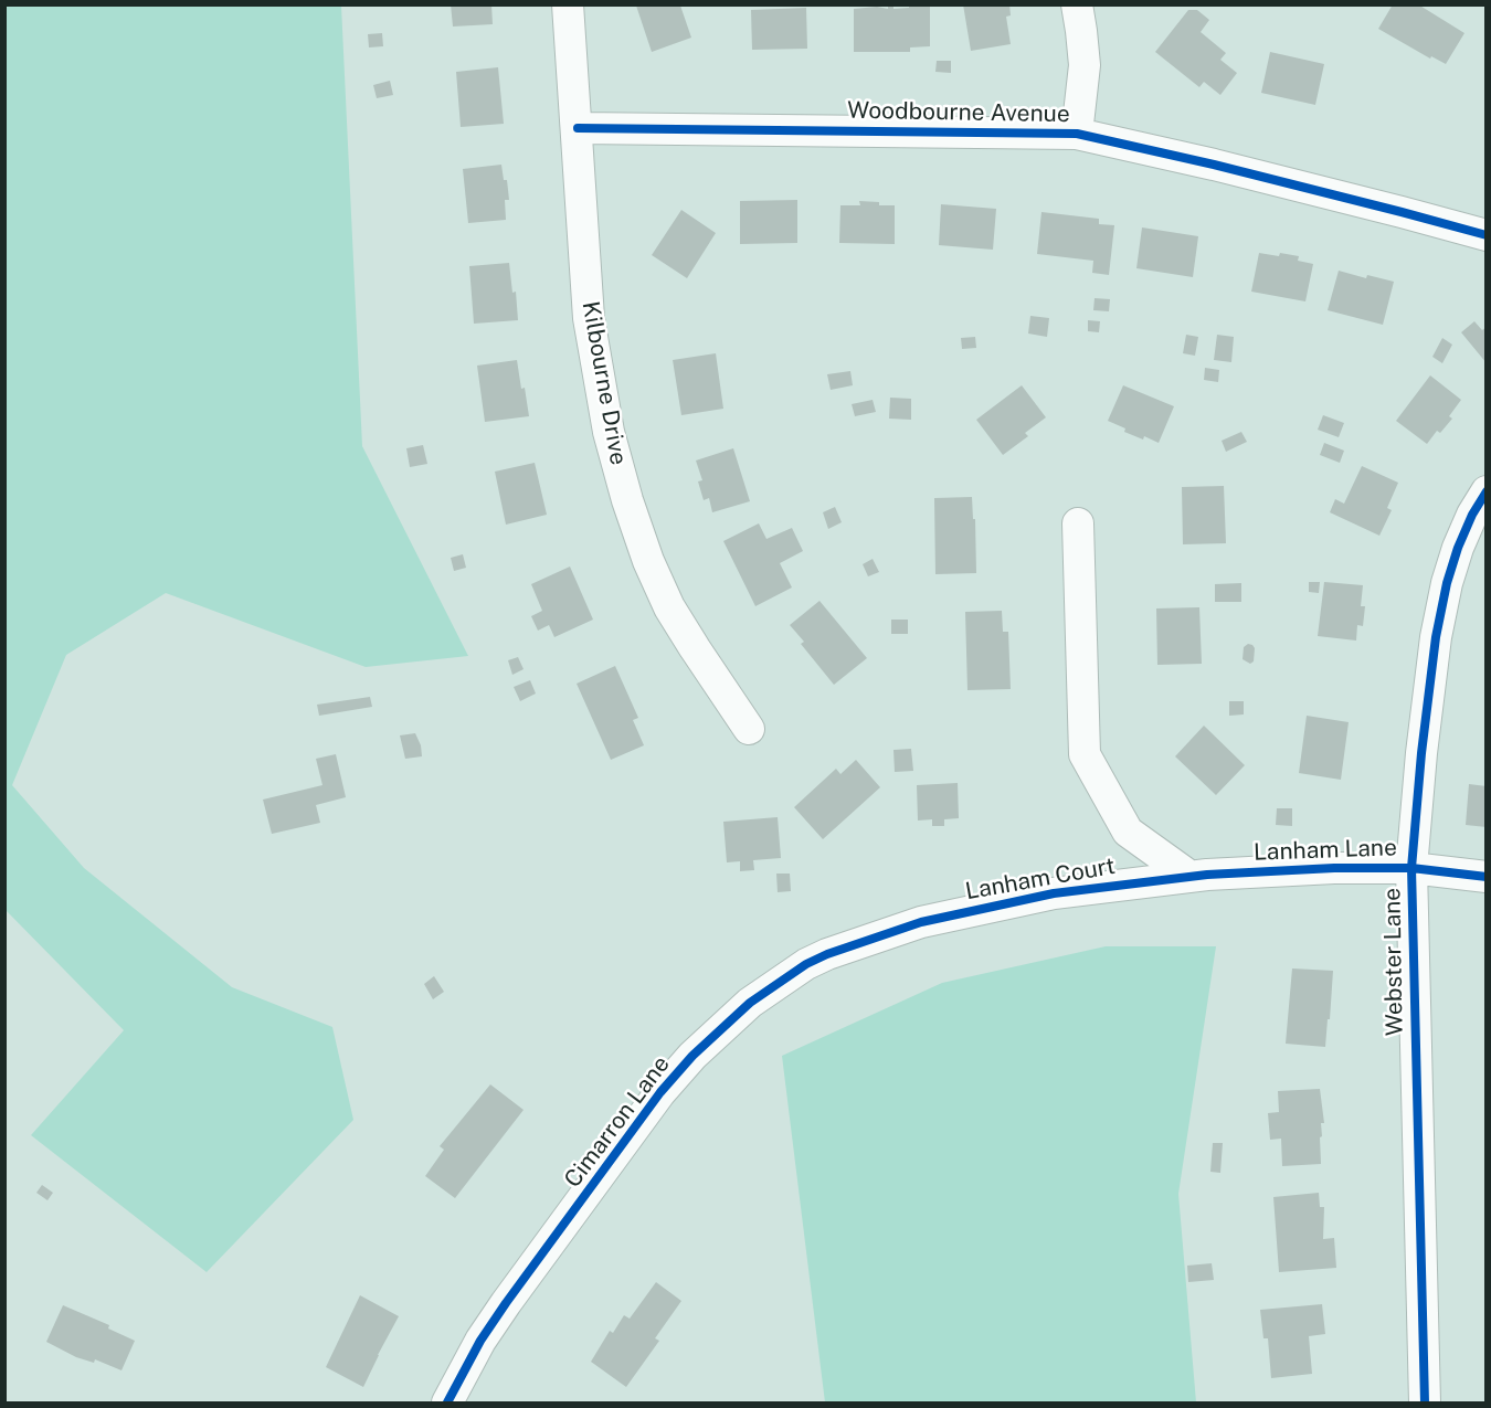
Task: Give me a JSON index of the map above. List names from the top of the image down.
{
  "streets": {
    "street": [
      "Woodbourne Avenue",
      "Kilbourne Drive",
      "Lanham Lane",
      "Lanham Court",
      "Webster Lane",
      "Cimarron Lane"
    ]
  },
  "crossings": [
    ["Woodbourne Avenue", "Kilbourne Drive"],
    ["Lanham Lane", "Lanham Court"],
    ["Lanham Lane", "Webster Lane"],
    ["Lanham Court", "Cimarron Lane"]
  ]
}
